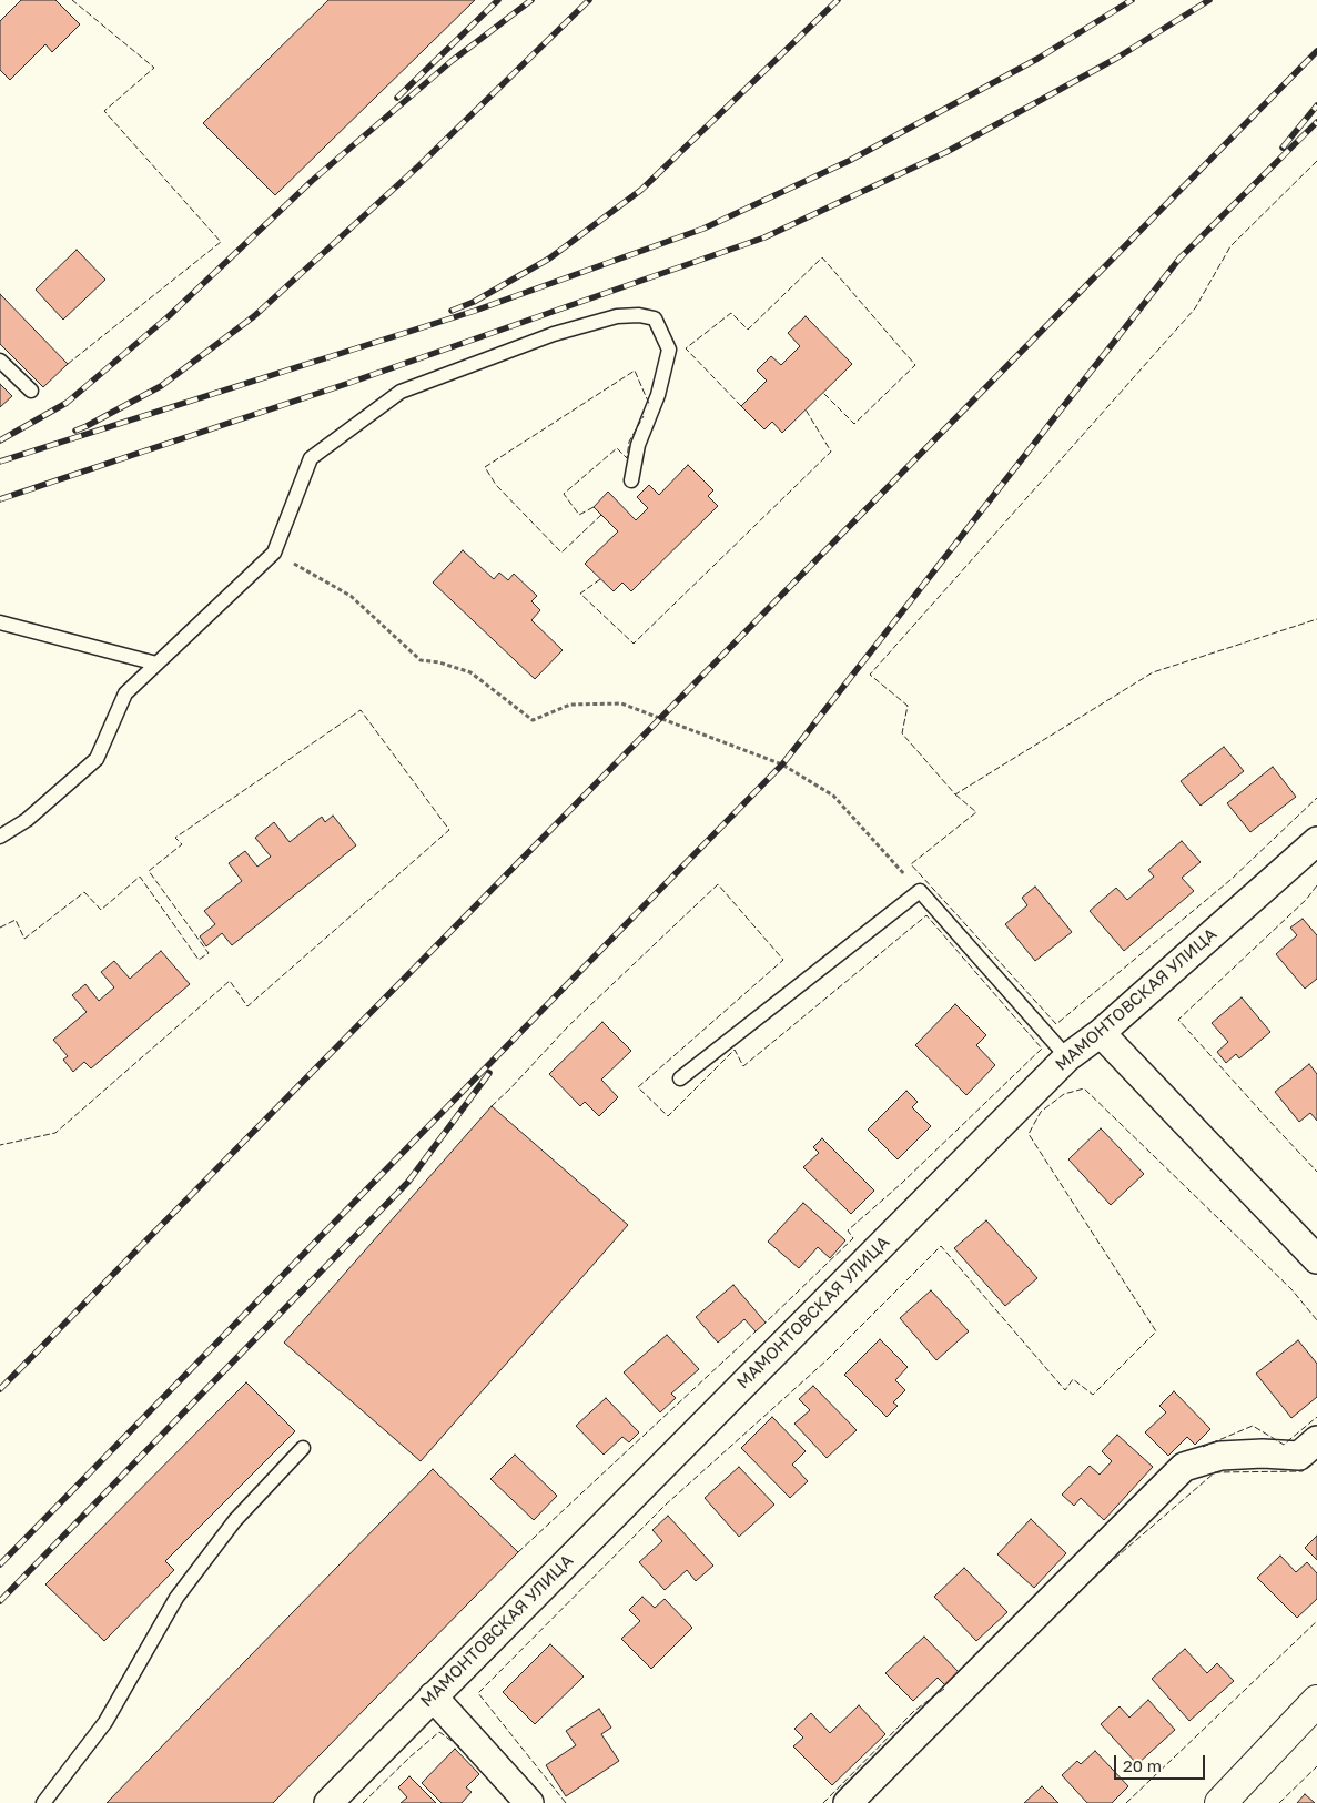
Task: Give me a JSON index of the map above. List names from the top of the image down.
{
  "streets": {
    "street": ["МАМОНТОВСКАЯ УЛИЦА"]
  },
  "scale_bar": "20 m"
}
